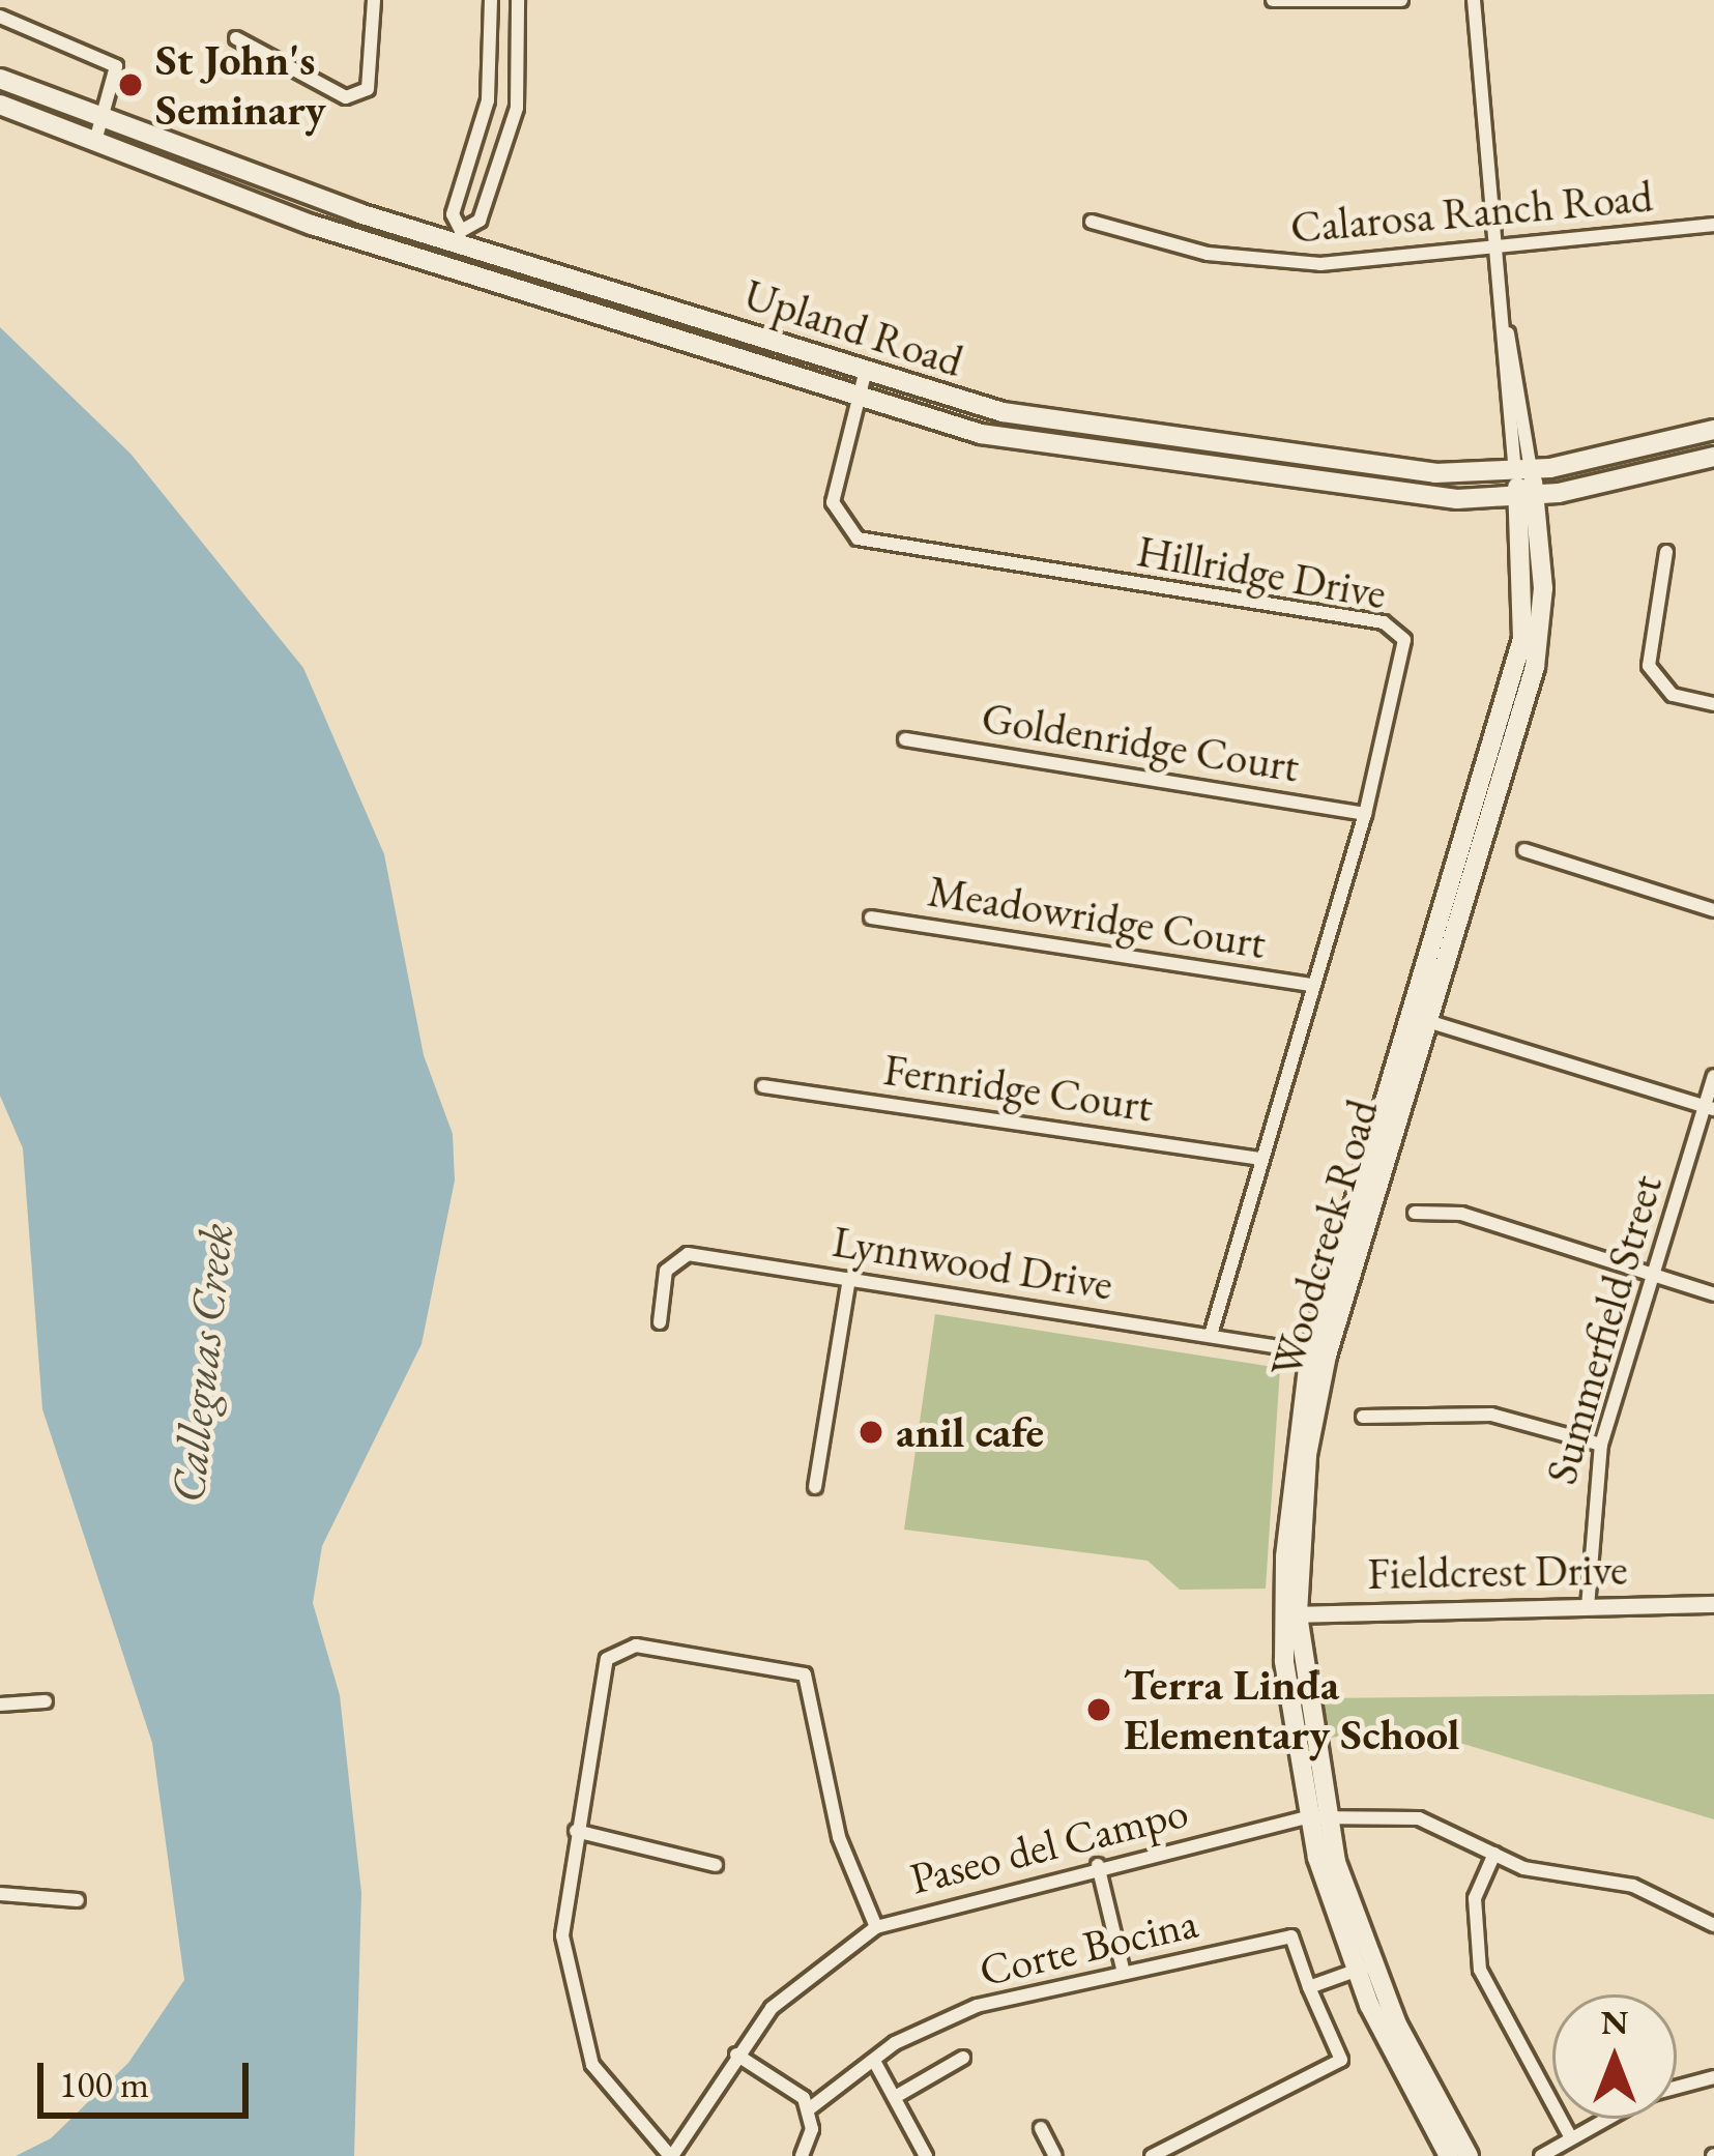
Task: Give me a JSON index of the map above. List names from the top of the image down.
{
  "streets": {
    "main road": ["Upland Road", "Woodcreek Road"],
    "street": [
      "Calarosa Ranch Road",
      "Hillridge Drive",
      "Goldenridge Court",
      "Meadowridge Court",
      "Fernridge Court",
      "Lynnwood Drive",
      "Summerfield Street",
      "Fieldcrest Drive",
      "Paseo del Campo",
      "Corte Bocina"
    ]
  },
  "crossings": [
    ["Calarosa Ranch Road", "Woodcreek Road"],
    ["Upland Road", "Hillridge Drive"],
    ["Upland Road", "Woodcreek Road"],
    ["Hillridge Drive", "Goldenridge Court"],
    ["Hillridge Drive", "Meadowridge Court"],
    ["Hillridge Drive", "Fernridge Court"],
    ["Hillridge Drive", "Lynnwood Drive"],
    ["Woodcreek Road", "Lynnwood Drive"],
    ["Woodcreek Road", "Fieldcrest Drive"],
    ["Woodcreek Road", "Paseo del Campo"],
    ["Summerfield Street", "Fieldcrest Drive"]
  ],
  "water": ["Calleguas Creek"],
  "places": ["St John's Seminary", "anil cafe", "Terra Linda Elementary School"],
  "scale_bar": "100 m",
  "north": "top"
}
